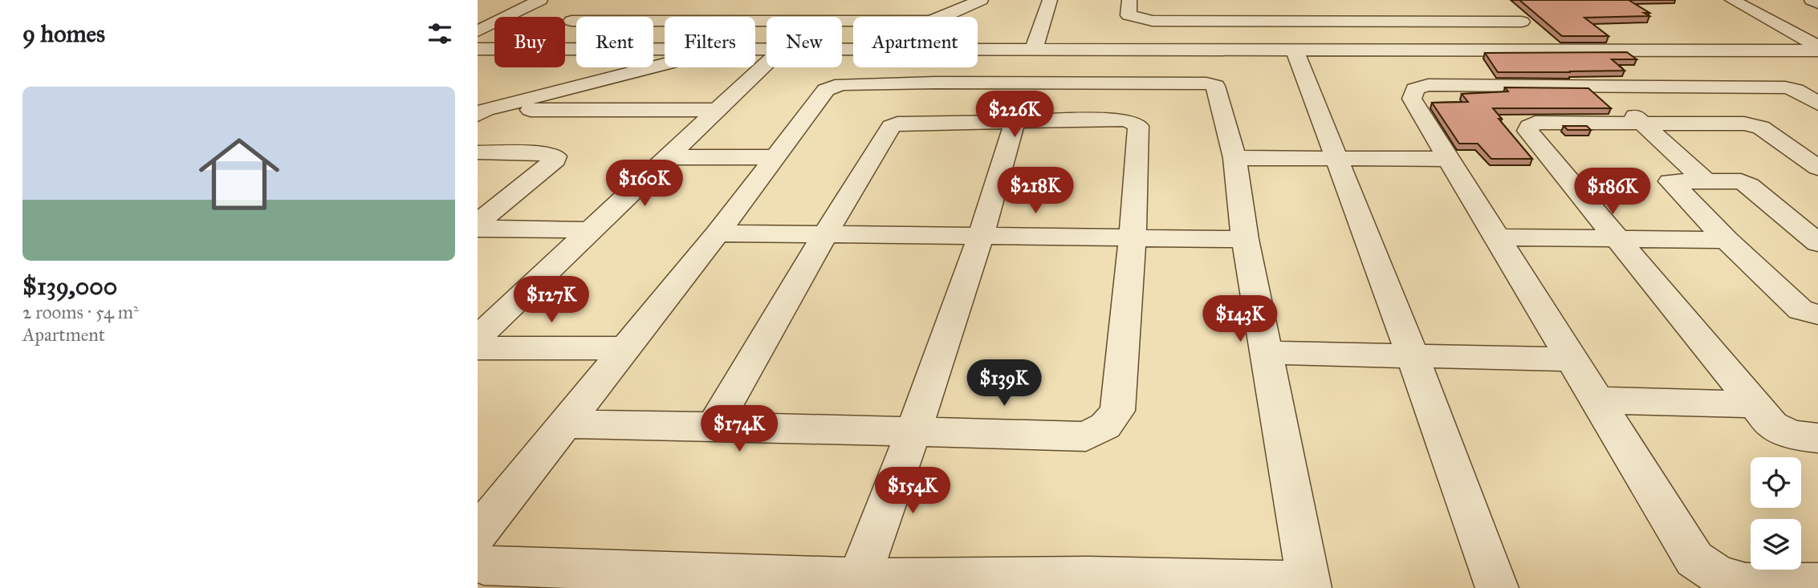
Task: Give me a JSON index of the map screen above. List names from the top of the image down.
{
  "page": {
    "heading": "9 homes",
    "chip": [
      "Buy",
      "Rent",
      "Filters",
      "New",
      "Apartment"
    ],
    "list": [
      {
        "name": "$139,000",
        "note": "2 rooms · 54 m² · Apartment"
      }
    ],
    "price": [
      "$226K",
      "$160K",
      "$218K",
      "$186K",
      "$127K",
      "$143K",
      "$139K",
      "$174K",
      "$154K"
    ]
  }
}
